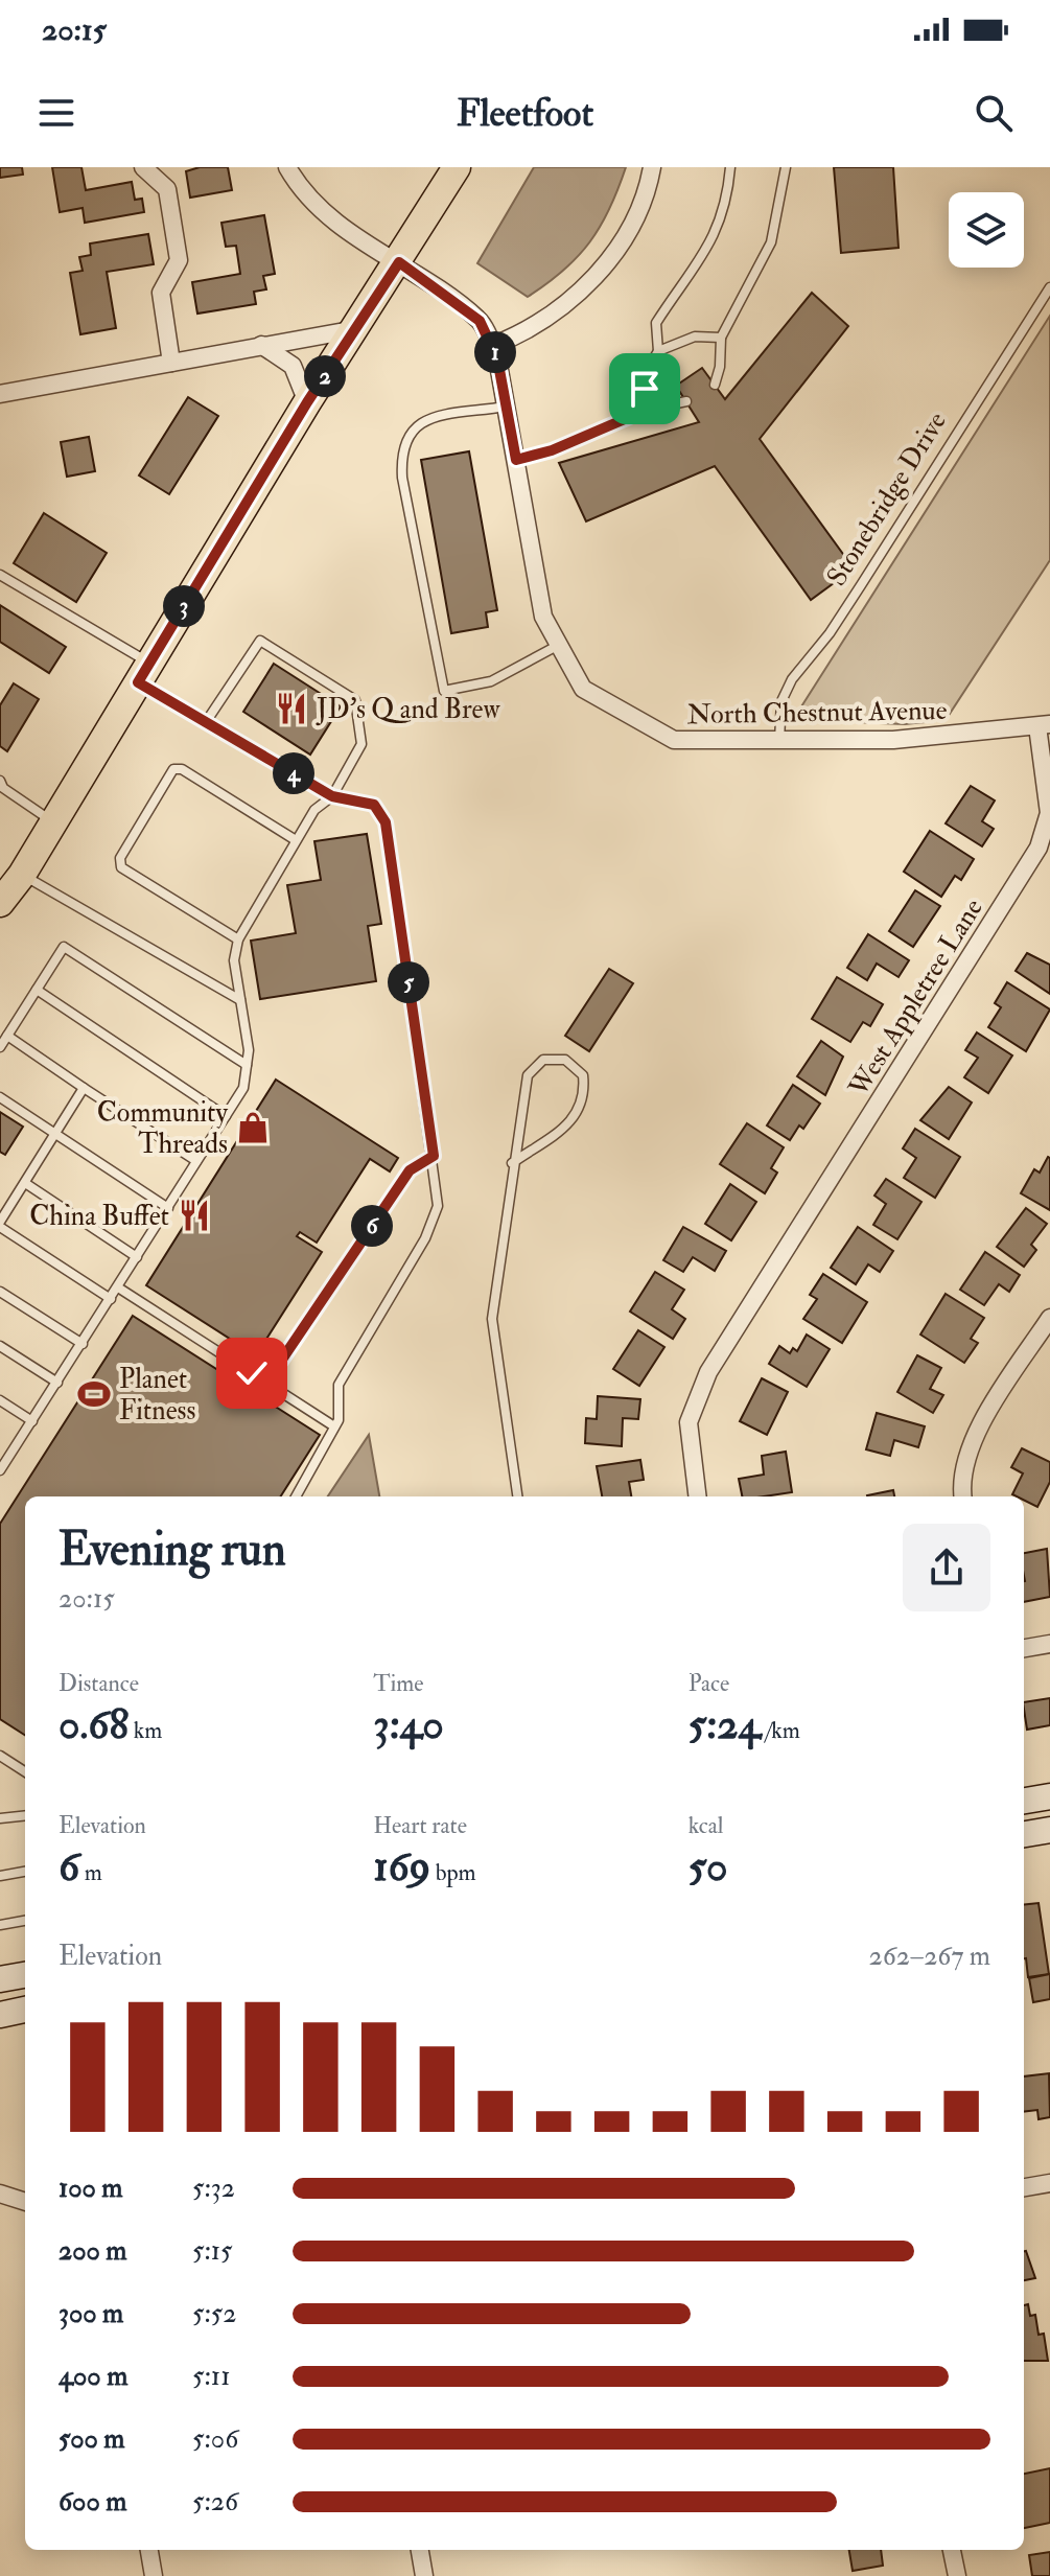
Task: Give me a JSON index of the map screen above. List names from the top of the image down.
{
  "streets": {
    "street": ["North Chestnut Avenue", "West Appletree Lane"],
    "lane": ["Stonebridge Drive"]
  },
  "crossings": [
    ["Stonebridge Drive", "North Chestnut Avenue"],
    ["North Chestnut Avenue", "West Appletree Lane"]
  ],
  "places": {
    "restaurant": ["JD's Q and Brew", "China Buffet"],
    "shop": ["Community Threads"],
    "sports": ["Planet Fitness"]
  },
  "page": {
    "status": "20:15",
    "header": "Fleetfoot",
    "pins": [
      "1",
      "2",
      "3",
      "4",
      "5",
      "6"
    ],
    "heading": ["Evening run", "20:15"],
    "stats": [
      ["Distance", "0.68 km"],
      ["Time", "3:40"],
      ["Pace", "5:24 /km"],
      ["Elevation", "6 m"],
      ["Heart rate", "169 bpm"],
      ["kcal", "50"]
    ],
    "chart": ["Elevation", "262–267 m"],
    "list": [
      {
        "name": "100 m",
        "note": "5:32"
      },
      {
        "name": "200 m",
        "note": "5:15"
      },
      {
        "name": "300 m",
        "note": "5:52"
      },
      {
        "name": "400 m",
        "note": "5:11"
      },
      {
        "name": "500 m",
        "note": "5:06"
      },
      {
        "name": "600 m",
        "note": "5:26"
      }
    ]
  }
}
